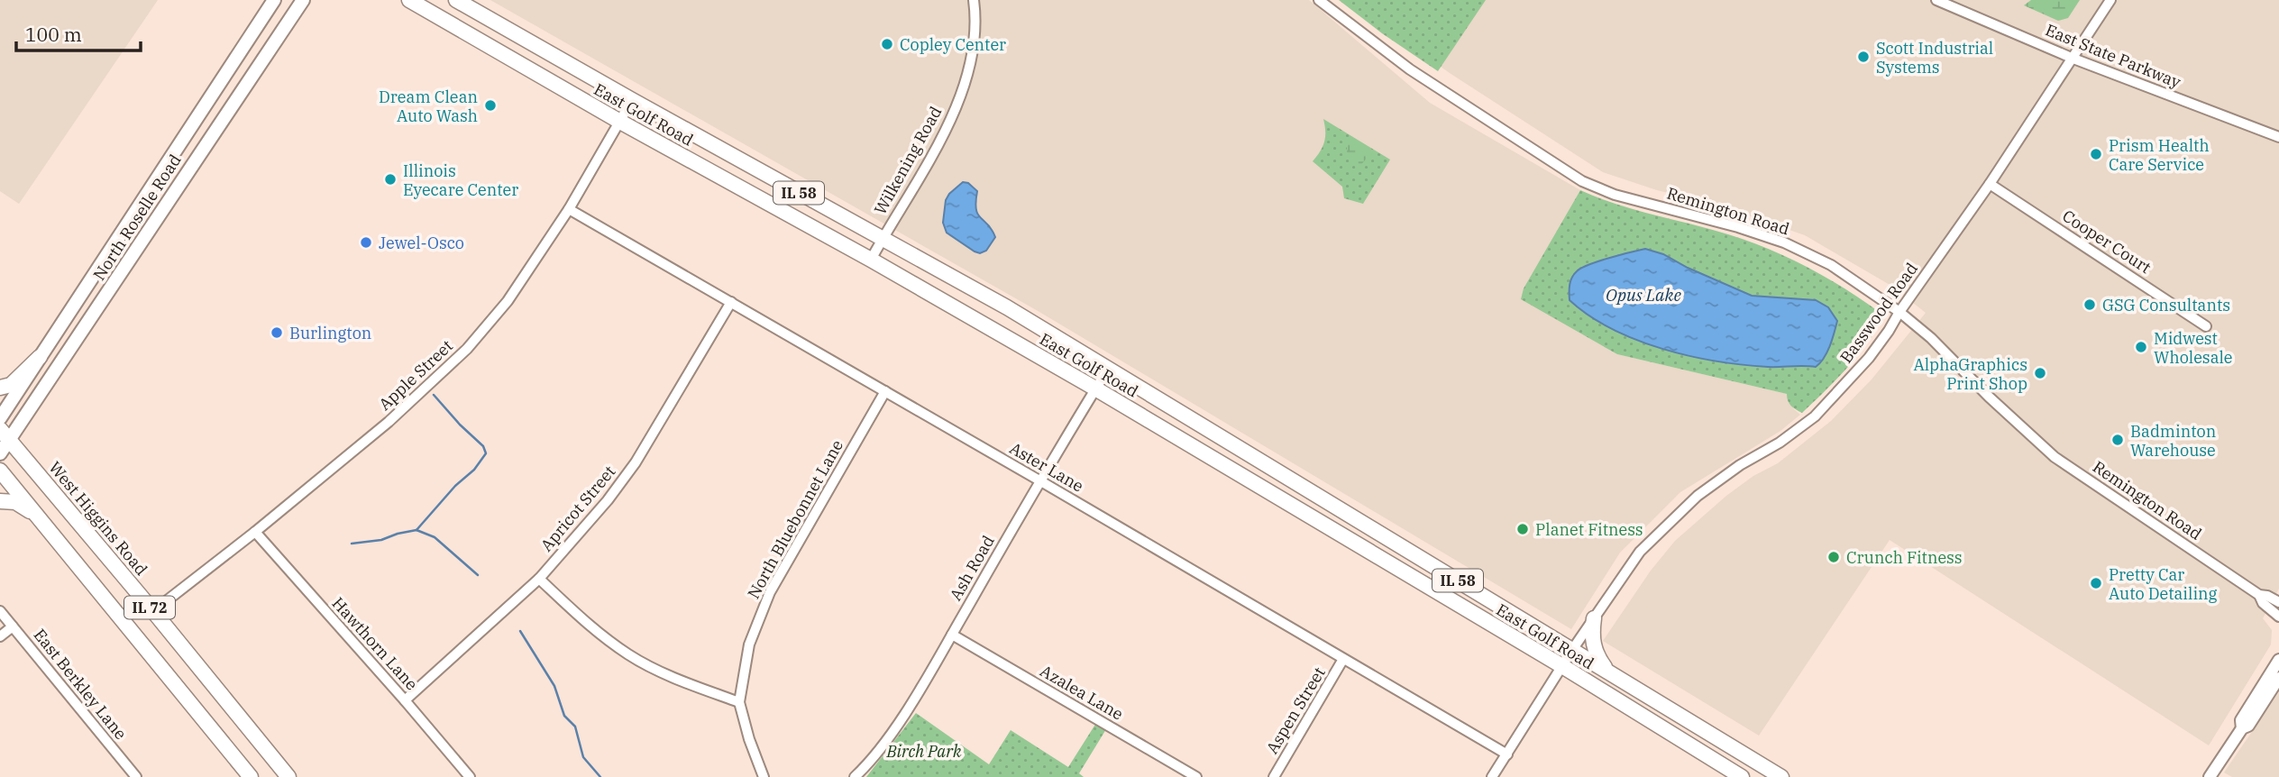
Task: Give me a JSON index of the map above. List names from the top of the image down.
{
  "streets": {
    "main road": [
      "East Golf Road",
      "IL 58",
      "North Roselle Road",
      "West Higgins Road",
      "IL 72"
    ],
    "street": [
      "East State Parkway",
      "Wilkening Road",
      "Remington Road",
      "Cooper Court",
      "Basswood Road",
      "Apple Street",
      "Aster Lane",
      "Apricot Street",
      "North Bluebonnet Lane",
      "Ash Road",
      "Hawthorn Lane",
      "East Berkley Lane",
      "Azalea Lane",
      "Aspen Street"
    ]
  },
  "crossings": [
    ["East State Parkway", "Basswood Road"],
    ["East Golf Road", "Wilkening Road"],
    ["East Golf Road", "Basswood Road"],
    ["East Golf Road", "Apple Street"],
    ["East Golf Road", "Ash Road"],
    ["Remington Road", "Basswood Road"],
    ["North Roselle Road", "West Higgins Road"],
    ["Cooper Court", "Basswood Road"],
    ["Basswood Road", "Aster Lane"],
    ["Apple Street", "Aster Lane"],
    ["Apple Street", "West Higgins Road"],
    ["Apple Street", "Hawthorn Lane"],
    ["Aster Lane", "Apricot Street"],
    ["Aster Lane", "North Bluebonnet Lane"],
    ["Aster Lane", "Ash Road"],
    ["Aster Lane", "Aspen Street"],
    ["Apricot Street", "Hawthorn Lane"],
    ["Ash Road", "Azalea Lane"]
  ],
  "water": ["Opus Lake"],
  "parks": ["Birch Park"],
  "places": [
    "Copley Center",
    "Scott Industrial Systems",
    "Dream Clean Auto Wash",
    "Prism Health Care Service",
    "Illinois Eyecare Center",
    "Jewel-Osco",
    "GSG Consultants",
    "Burlington",
    "Midwest Wholesale",
    "AlphaGraphics Print Shop",
    "Badminton Warehouse",
    "Planet Fitness",
    "Crunch Fitness",
    "Pretty Car Auto Detailing"
  ],
  "scale_bar": "100 m"
}
